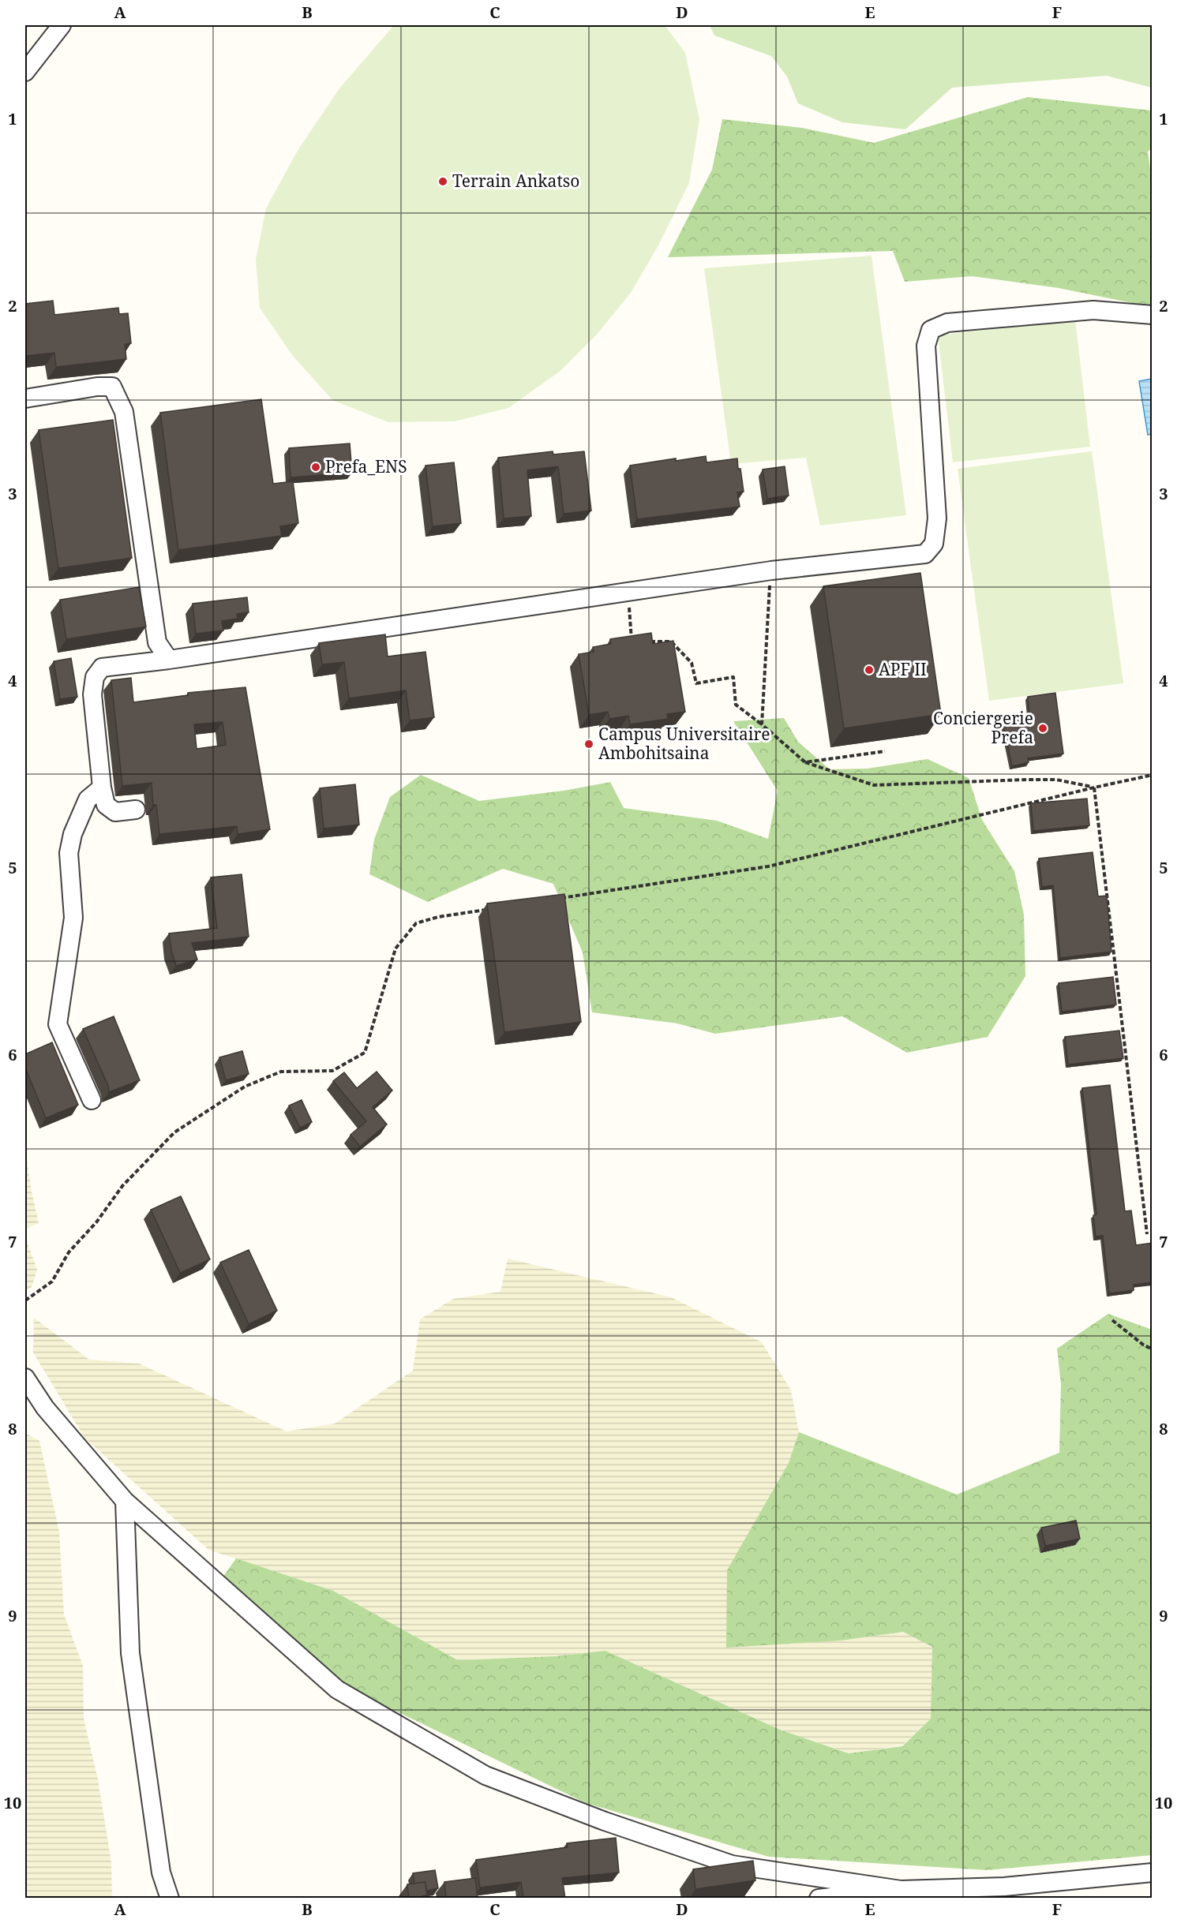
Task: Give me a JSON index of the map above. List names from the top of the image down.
{
  "places": [
    "Terrain Ankatso",
    "Prefa_ENS",
    "APF II",
    "Conciergerie Prefa",
    "Campus Universitaire Ambohitsaina"
  ],
  "grid": {
    "columns": [
      "A",
      "B",
      "C",
      "D",
      "E",
      "F"
    ],
    "rows": [
      "1",
      "2",
      "3",
      "4",
      "5",
      "6",
      "7",
      "8",
      "9",
      "10"
    ]
  }
}
